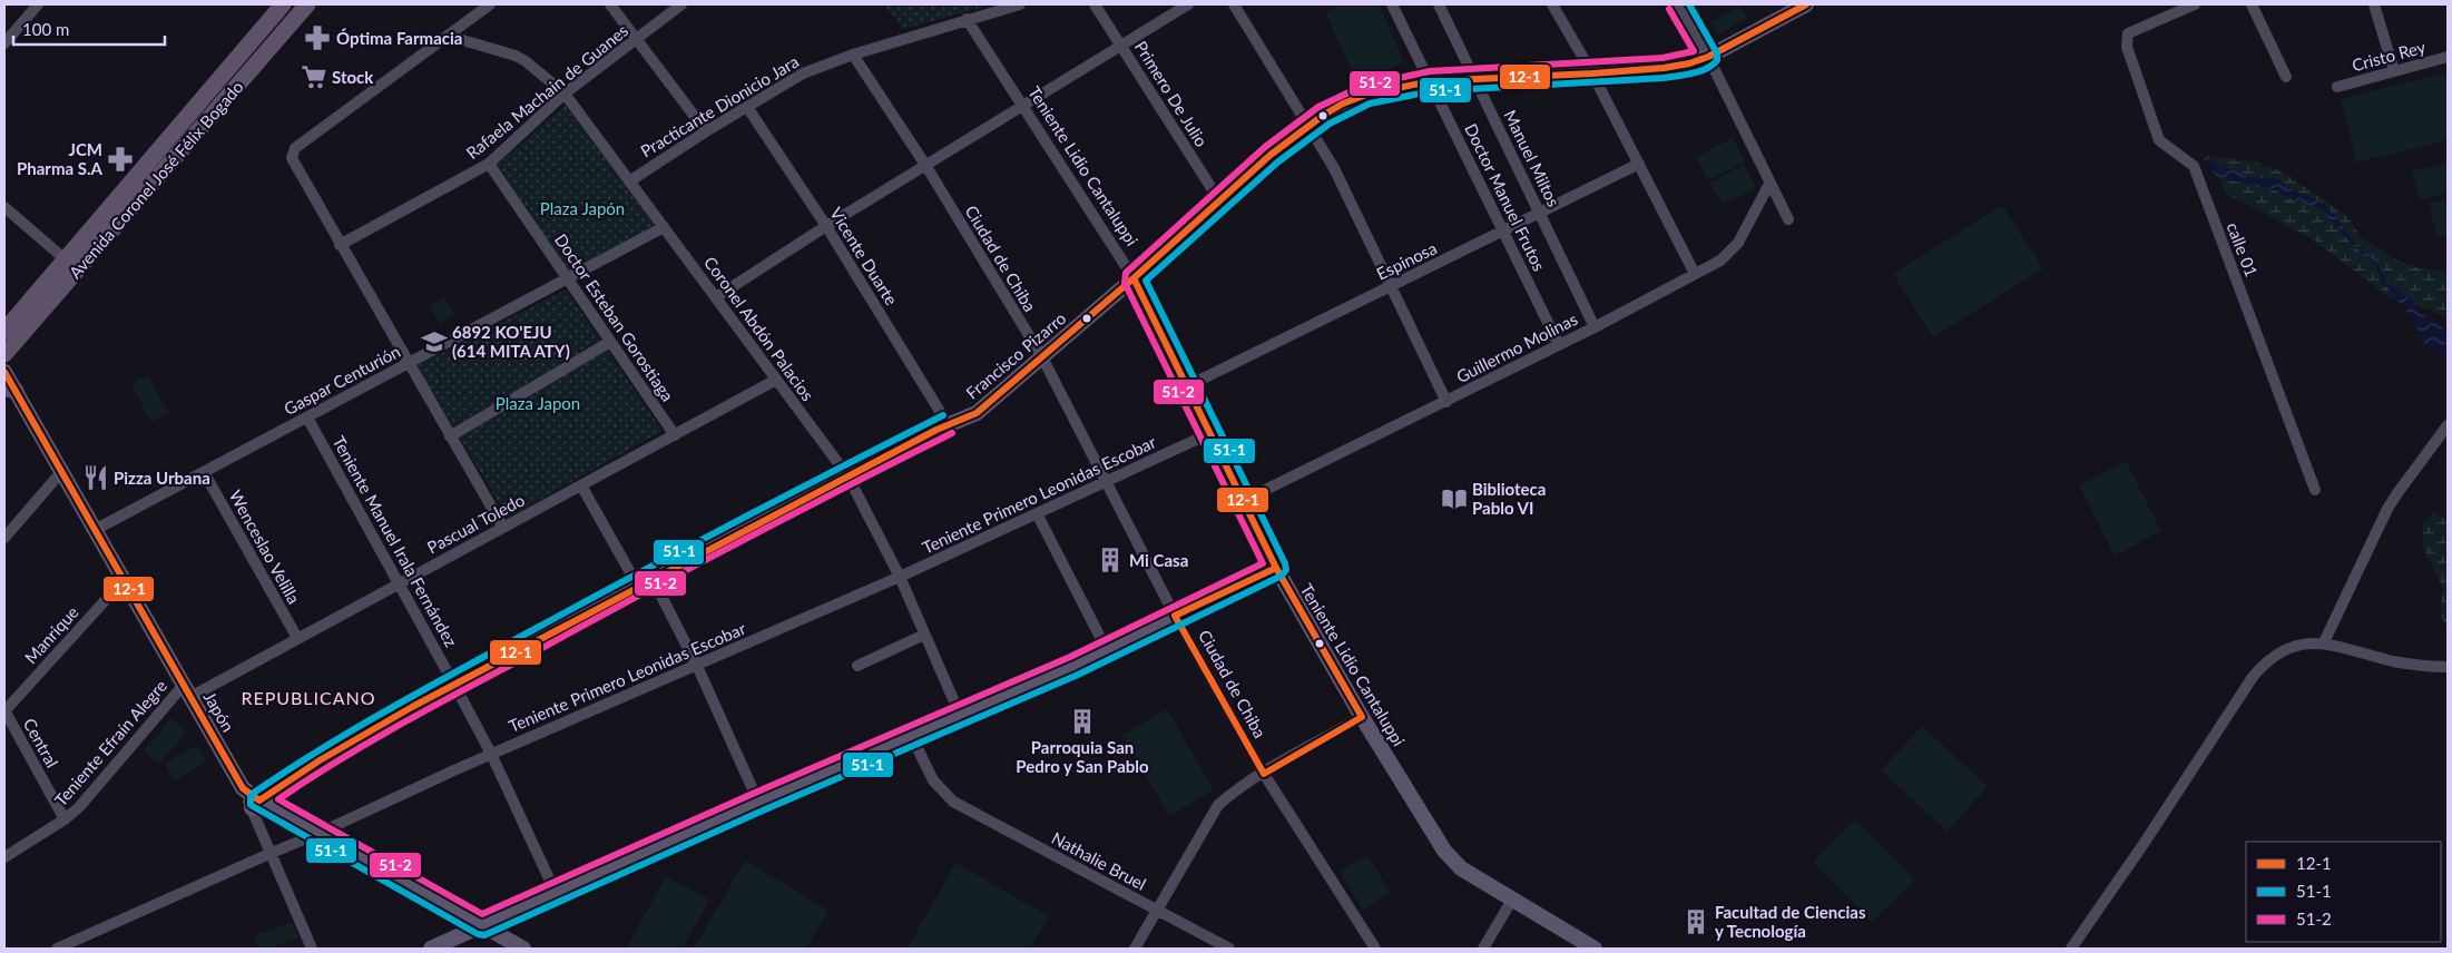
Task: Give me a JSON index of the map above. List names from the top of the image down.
{
  "streets": {
    "main road": ["Avenida Coronel José Félix Bogado"],
    "street": [
      "Cristo Rey",
      "Rafaela Machain de Guanes",
      "Primero De Julio",
      "Practicante Dionicio Jara",
      "Manuel Miltos",
      "Teniente Lidio Cantaluppi",
      "Doctor Manuel Frutos",
      "calle 01",
      "Vicente Duarte",
      "Ciudad de Chiba",
      "Espinosa",
      "Doctor Esteban Gorostiaga",
      "Coronel Abdón Palacios",
      "Guillermo Molinas",
      "Francisco Pizarro",
      "Gaspar Centurión",
      "Teniente Primero Leonidas Escobar",
      "Pascual Toledo",
      "Teniente Manuel Irala Fernández",
      "Wenceslao Velilla",
      "Manrique",
      "Japón",
      "Central",
      "Teniente Efraín Alegre",
      "Nathalie Bruel"
    ]
  },
  "crossings": [
    ["Rafaela Machain de Guanes", "Doctor Esteban Gorostiaga"],
    ["Rafaela Machain de Guanes", "Coronel Abdón Palacios"],
    ["Primero De Julio", "Francisco Pizarro"],
    ["Practicante Dionicio Jara", "Teniente Lidio Cantaluppi"],
    ["Practicante Dionicio Jara", "Vicente Duarte"],
    ["Practicante Dionicio Jara", "Ciudad de Chiba"],
    ["Practicante Dionicio Jara", "Coronel Abdón Palacios"],
    ["Manuel Miltos", "Espinosa"],
    ["Manuel Miltos", "Guillermo Molinas"],
    ["Manuel Miltos", "Francisco Pizarro"],
    ["Teniente Lidio Cantaluppi", "Espinosa"],
    ["Teniente Lidio Cantaluppi", "Guillermo Molinas"],
    ["Teniente Lidio Cantaluppi", "Francisco Pizarro"],
    ["Teniente Lidio Cantaluppi", "Teniente Primero Leonidas Escobar"],
    ["Doctor Manuel Frutos", "Espinosa"],
    ["Doctor Manuel Frutos", "Guillermo Molinas"],
    ["Doctor Manuel Frutos", "Francisco Pizarro"],
    ["Vicente Duarte", "Francisco Pizarro"],
    ["Ciudad de Chiba", "Francisco Pizarro"],
    ["Ciudad de Chiba", "Teniente Primero Leonidas Escobar"],
    ["Doctor Esteban Gorostiaga", "Gaspar Centurión"],
    ["Doctor Esteban Gorostiaga", "Pascual Toledo"],
    ["Coronel Abdón Palacios", "Francisco Pizarro"],
    ["Coronel Abdón Palacios", "Gaspar Centurión"],
    ["Coronel Abdón Palacios", "Teniente Primero Leonidas Escobar"],
    ["Coronel Abdón Palacios", "Pascual Toledo"],
    ["Francisco Pizarro", "Teniente Manuel Irala Fernández"],
    ["Francisco Pizarro", "Japón"],
    ["Gaspar Centurión", "Teniente Manuel Irala Fernández"],
    ["Gaspar Centurión", "Wenceslao Velilla"],
    ["Gaspar Centurión", "Japón"],
    ["Teniente Primero Leonidas Escobar", "Teniente Manuel Irala Fernández"],
    ["Teniente Primero Leonidas Escobar", "Japón"],
    ["Pascual Toledo", "Teniente Manuel Irala Fernández"],
    ["Pascual Toledo", "Wenceslao Velilla"],
    ["Pascual Toledo", "Japón"],
    ["Pascual Toledo", "Teniente Efraín Alegre"],
    ["Manrique", "Japón"],
    ["Manrique", "Central"],
    ["Japón", "Teniente Efraín Alegre"],
    ["Central", "Teniente Efraín Alegre"]
  ],
  "districts": ["REPUBLICANO"],
  "parks": ["Plaza Japón", "Plaza Japon"],
  "places": {
    "pharmacy": ["Óptima Farmacia", "JCM Pharma S.A"],
    "supermarket": ["Stock"],
    "school or university": ["6892 KO'EJU (614 MITA ATY)"],
    "restaurant": ["Pizza Urbana"],
    "library": ["Biblioteca Pablo VI"],
    "building": ["Mi Casa", "Parroquia San Pedro y San Pablo", "Facultad de Ciencias y Tecnología"]
  },
  "lines": ["transit line 12-1", "transit line 51-1", "transit line 51-2"],
  "legend": ["12-1", "51-1", "51-2"],
  "scale_bar": "100 m"
}
